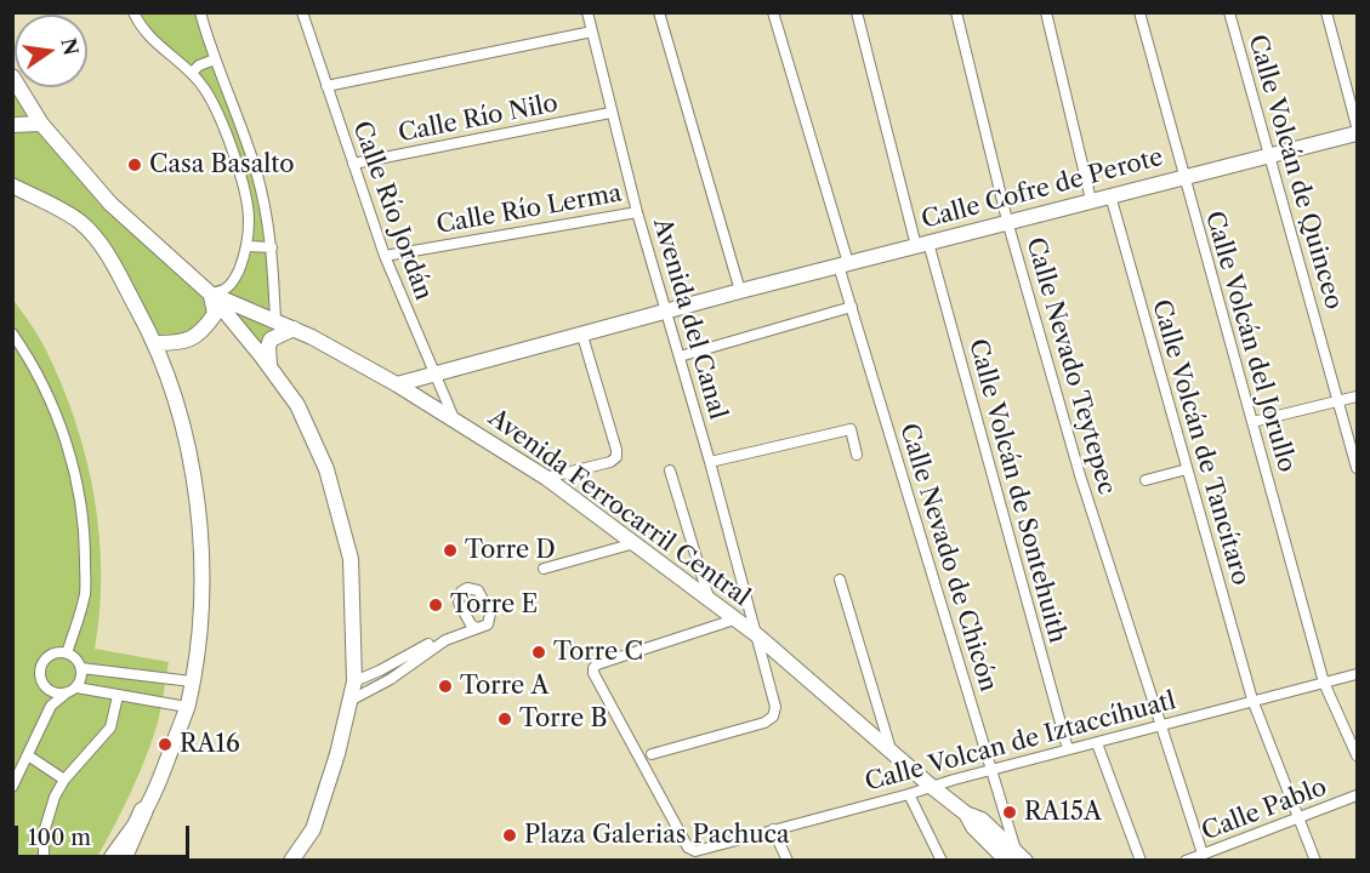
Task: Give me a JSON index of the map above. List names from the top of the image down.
{
  "streets": {
    "street": [
      "Calle Río Nilo",
      "Calle Volcán de Quinceo",
      "Calle Cofre de Perote",
      "Calle Río Lerma",
      "Calle Río Jordán",
      "Avenida del Canal",
      "Calle Volcán del Jorullo",
      "Calle Nevado Teytepec",
      "Calle Volcán de Tancítaro",
      "Calle Volcán de Sontehuith",
      "Avenida Ferrocarril Central",
      "Calle Nevado de Chicón",
      "Calle Volcan de Iztaccíhuatl",
      "Calle Pablo"
    ]
  },
  "crossings": [
    ["Calle Río Nilo", "Calle Río Jordán"],
    ["Calle Río Nilo", "Avenida del Canal"],
    ["Calle Volcán de Quinceo", "Calle Cofre de Perote"],
    ["Calle Cofre de Perote", "Calle Río Jordán"],
    ["Calle Cofre de Perote", "Avenida del Canal"],
    ["Calle Cofre de Perote", "Calle Volcán del Jorullo"],
    ["Calle Cofre de Perote", "Calle Nevado Teytepec"],
    ["Calle Cofre de Perote", "Calle Volcán de Tancítaro"],
    ["Calle Cofre de Perote", "Calle Volcán de Sontehuith"],
    ["Calle Cofre de Perote", "Avenida Ferrocarril Central"],
    ["Calle Cofre de Perote", "Calle Nevado de Chicón"],
    ["Calle Río Lerma", "Calle Río Jordán"],
    ["Calle Río Lerma", "Avenida del Canal"],
    ["Calle Río Jordán", "Avenida Ferrocarril Central"],
    ["Avenida del Canal", "Avenida Ferrocarril Central"],
    ["Calle Volcán del Jorullo", "Calle Volcan de Iztaccíhuatl"],
    ["Calle Nevado Teytepec", "Calle Volcan de Iztaccíhuatl"],
    ["Calle Nevado Teytepec", "Calle Pablo"],
    ["Calle Volcán de Tancítaro", "Calle Volcan de Iztaccíhuatl"],
    ["Calle Volcán de Tancítaro", "Calle Pablo"],
    ["Calle Volcán de Sontehuith", "Calle Volcan de Iztaccíhuatl"],
    ["Avenida Ferrocarril Central", "Calle Nevado de Chicón"],
    ["Avenida Ferrocarril Central", "Calle Volcan de Iztaccíhuatl"],
    ["Calle Nevado de Chicón", "Calle Volcan de Iztaccíhuatl"]
  ],
  "places": [
    "Casa Basalto",
    "Torre D",
    "Torre E",
    "Torre C",
    "Torre A",
    "Torre B",
    "RA16",
    "RA15A",
    "Plaza Galerias Pachuca"
  ],
  "scale_bar": "100 m",
  "north": "right"
}
